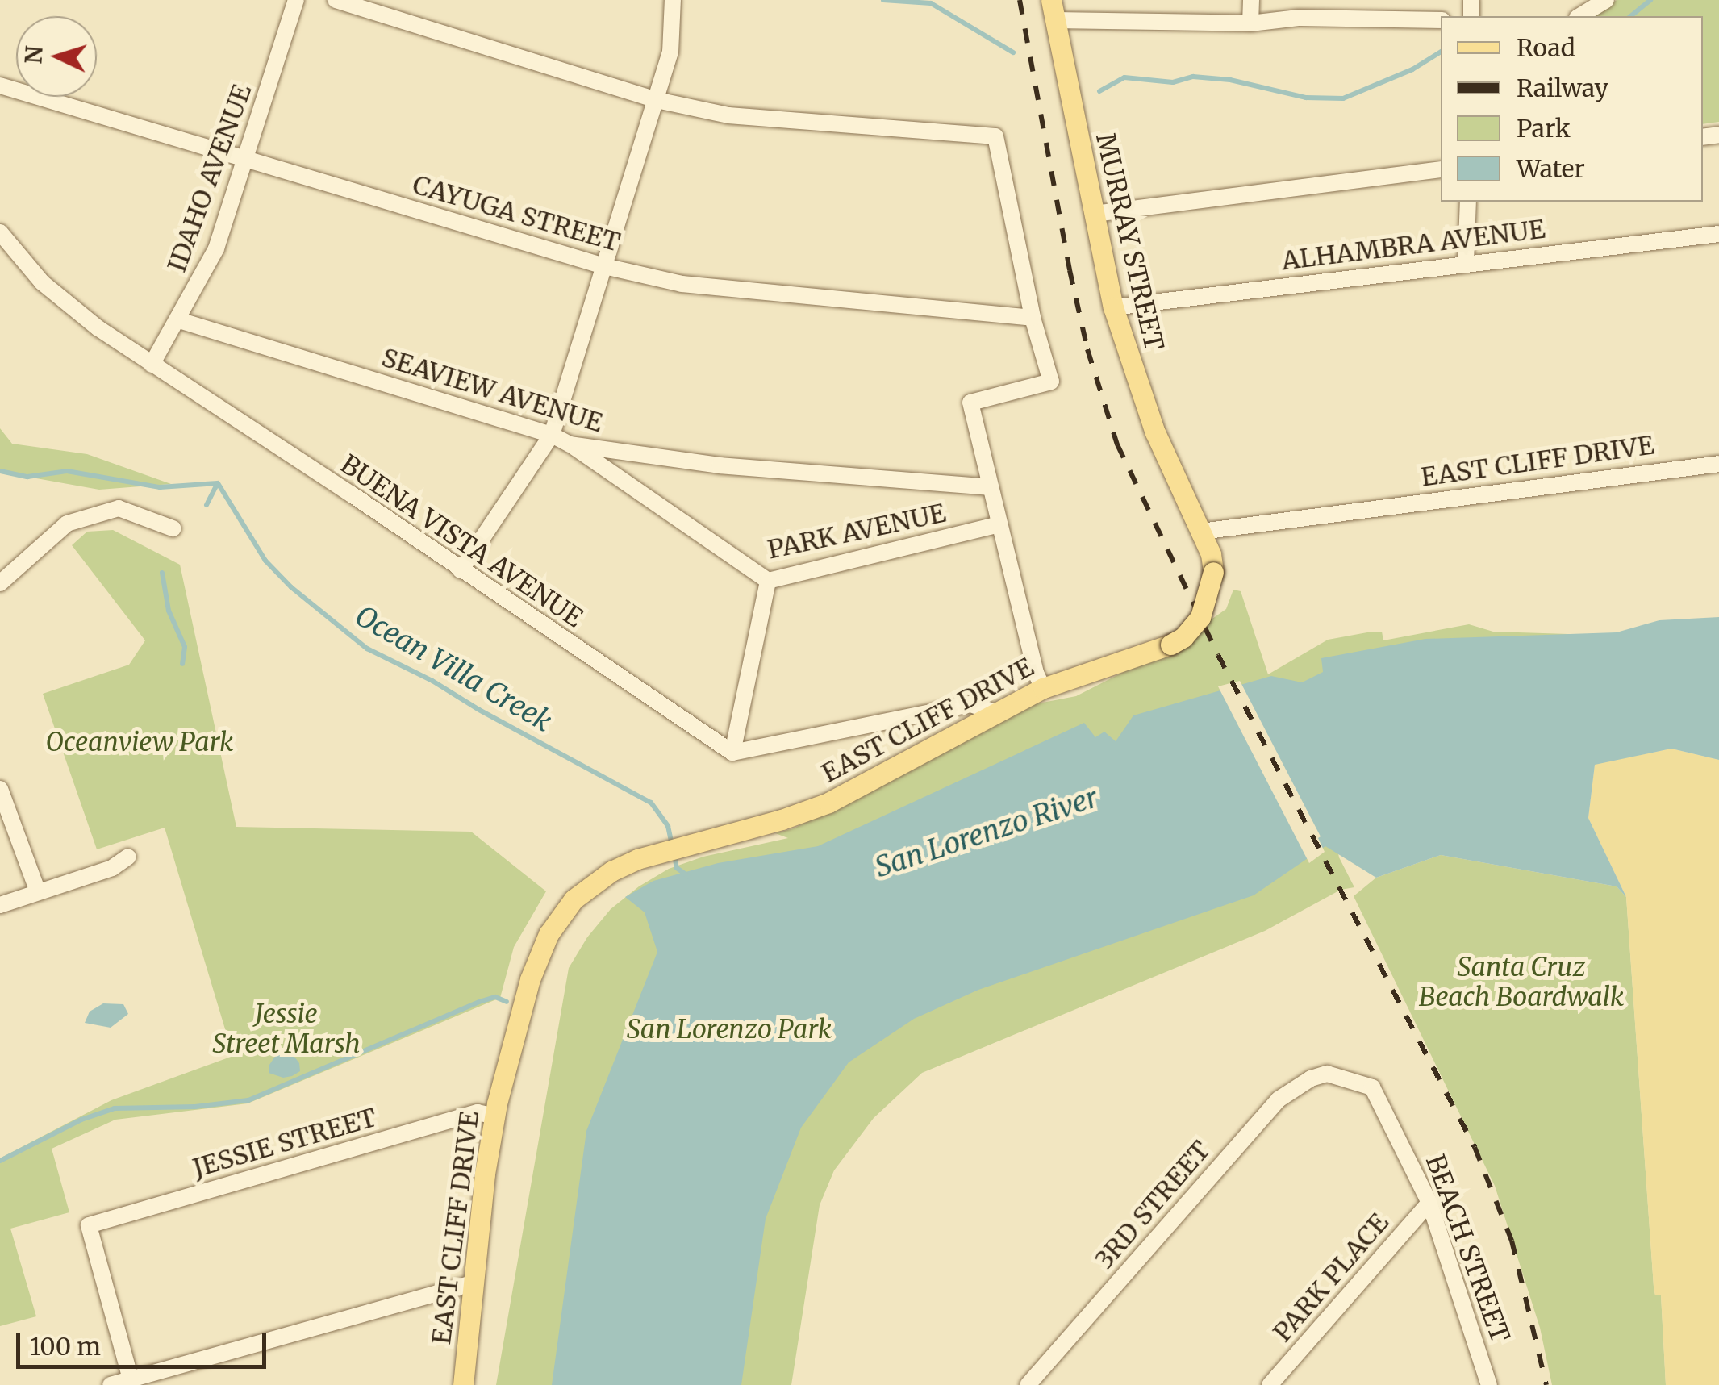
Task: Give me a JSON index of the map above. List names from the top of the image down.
{
  "streets": {
    "main road": ["MURRAY STREET", "EAST CLIFF DRIVE"],
    "street": [
      "IDAHO AVENUE",
      "CAYUGA STREET",
      "ALHAMBRA AVENUE",
      "SEAVIEW AVENUE",
      "PARK AVENUE",
      "BUENA VISTA AVENUE",
      "JESSIE STREET",
      "3RD STREET",
      "BEACH STREET",
      "PARK PLACE"
    ]
  },
  "crossings": [
    ["IDAHO AVENUE", "CAYUGA STREET"],
    ["IDAHO AVENUE", "SEAVIEW AVENUE"],
    ["IDAHO AVENUE", "BUENA VISTA AVENUE"],
    ["MURRAY STREET", "ALHAMBRA AVENUE"],
    ["MURRAY STREET", "EAST CLIFF DRIVE"],
    ["SEAVIEW AVENUE", "PARK AVENUE"],
    ["EAST CLIFF DRIVE", "JESSIE STREET"],
    ["3RD STREET", "BEACH STREET"],
    ["BEACH STREET", "PARK PLACE"]
  ],
  "water": ["Ocean Villa Creek", "San Lorenzo River"],
  "parks": [
    "Oceanview Park",
    "Santa Cruz Beach Boardwalk",
    "Jessie Street Marsh",
    "San Lorenzo Park"
  ],
  "legend": [
    "Road",
    "Railway",
    "Park",
    "Water"
  ],
  "scale_bar": "100 m",
  "north": "left"
}
